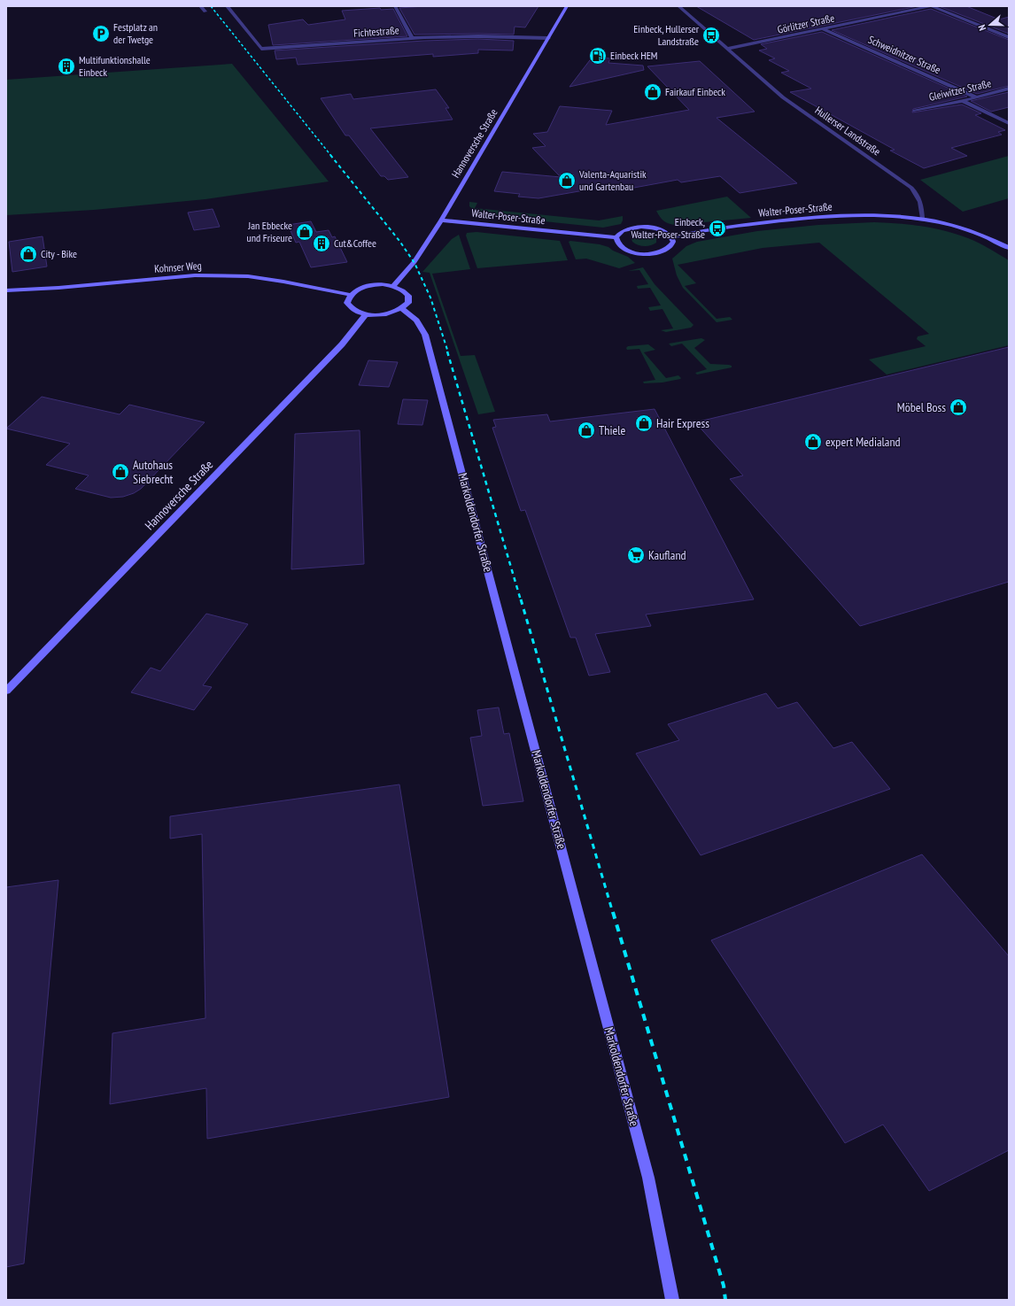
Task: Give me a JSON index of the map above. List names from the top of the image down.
{
  "streets": {
    "main road": [
      "Hannoversche Straße",
      "Walter-Poser-Straße",
      "Kohnser Weg",
      "Markoldendorfer Straße"
    ],
    "street": [
      "Görlitzer Straße",
      "Fichtestraße",
      "Schweidnitzer Straße",
      "Gleiwitzer Straße",
      "Hullerser Landstraße"
    ]
  },
  "crossings": [
    ["Görlitzer Straße", "Schweidnitzer Straße"],
    ["Görlitzer Straße", "Hullerser Landstraße"],
    ["Fichtestraße", "Hannoversche Straße"],
    ["Schweidnitzer Straße", "Gleiwitzer Straße"],
    ["Hullerser Landstraße", "Walter-Poser-Straße"],
    ["Hannoversche Straße", "Walter-Poser-Straße"]
  ],
  "places": {
    "parking": ["Festplatz an der Twetge"],
    "bus stop": ["Einbeck, Hullerser Landstraße", "Einbeck, Walter-Poser-Straße"],
    "fuel station": ["Einbeck HEM"],
    "building": ["Multifunktionshalle Einbeck", "Cut&Coffee"],
    "shop": [
      "Fairkauf Einbeck",
      "Valenta-Aquaristik und Gartenbau",
      "Jan Ebbecke und Friseure",
      "City - Bike",
      "Möbel Boss",
      "Hair Express",
      "Thiele",
      "expert Medialand",
      "Autohaus Siebrecht"
    ],
    "supermarket": ["Kaufland"]
  },
  "north": "left"
}
